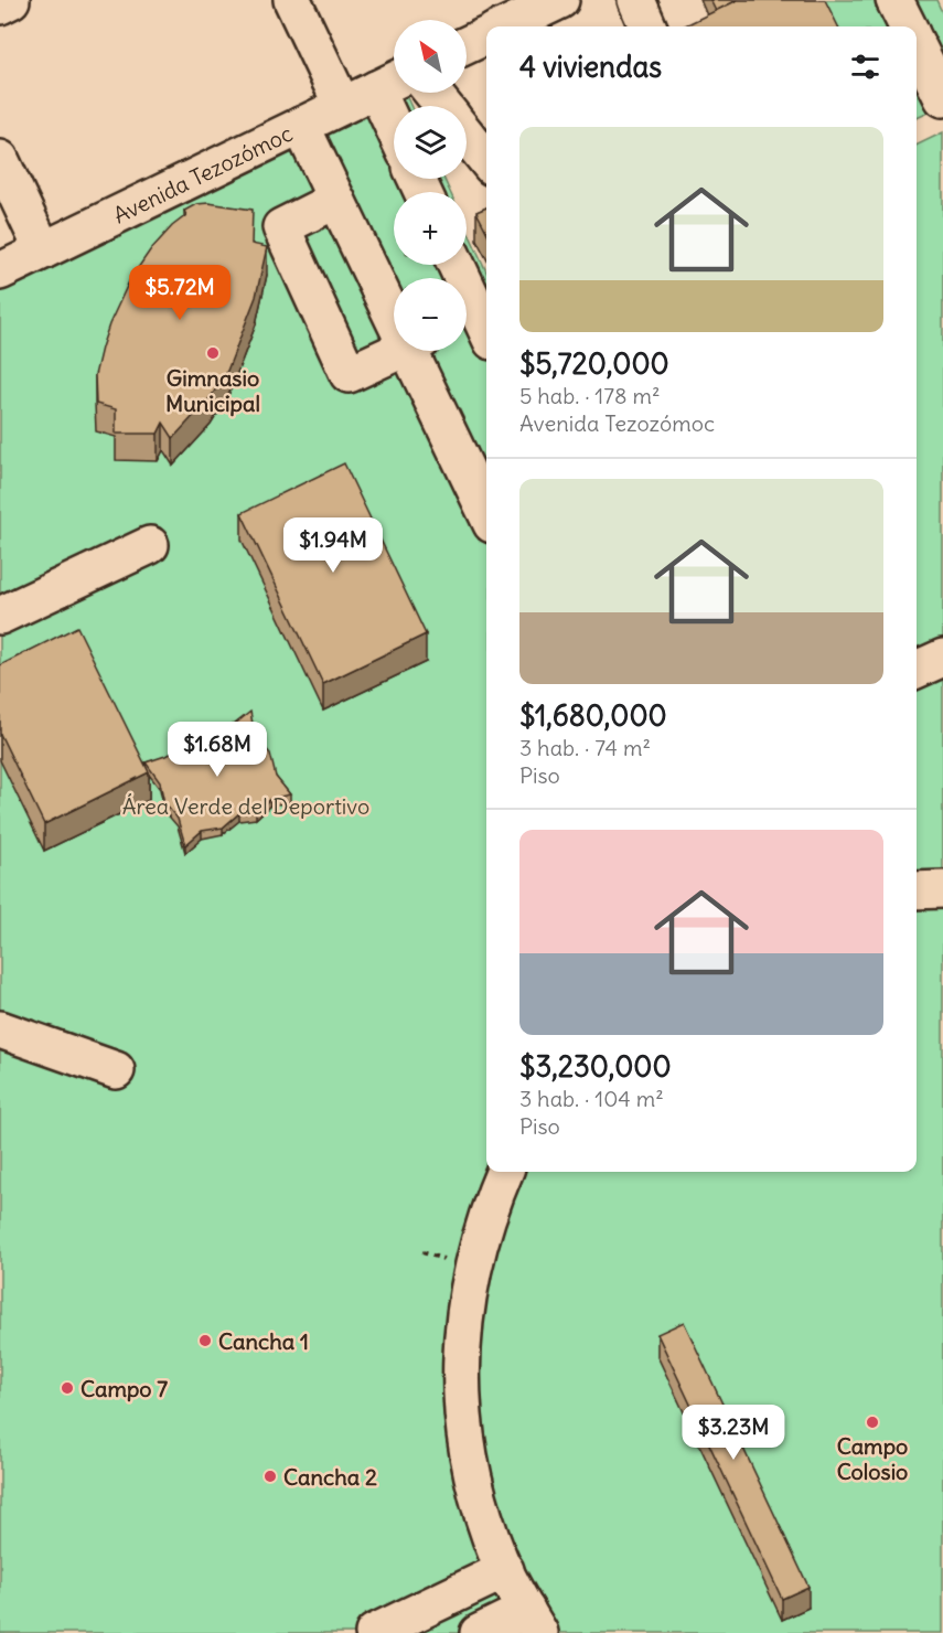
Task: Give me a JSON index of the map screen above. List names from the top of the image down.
{
  "streets": {
    "street": ["Avenida Tezozómoc"]
  },
  "parks": ["Área Verde del Deportivo"],
  "places": [
    "Gimnasio Municipal",
    "Cancha 1",
    "Campo 7",
    "Campo Colosio",
    "Cancha 2"
  ],
  "north": "top left",
  "page": {
    "map_buttons": ["+", "−"],
    "heading": "4 viviendas",
    "list": [
      {
        "name": "$5,720,000",
        "note": "5 hab. · 178 m² · Avenida Tezozómoc"
      },
      {
        "name": "$1,680,000",
        "note": "3 hab. · 74 m² · Piso"
      },
      {
        "name": "$3,230,000",
        "note": "3 hab. · 104 m² · Piso"
      }
    ],
    "price": [
      "$5.72M",
      "$1.94M",
      "$1.68M",
      "$3.23M"
    ]
  }
}
